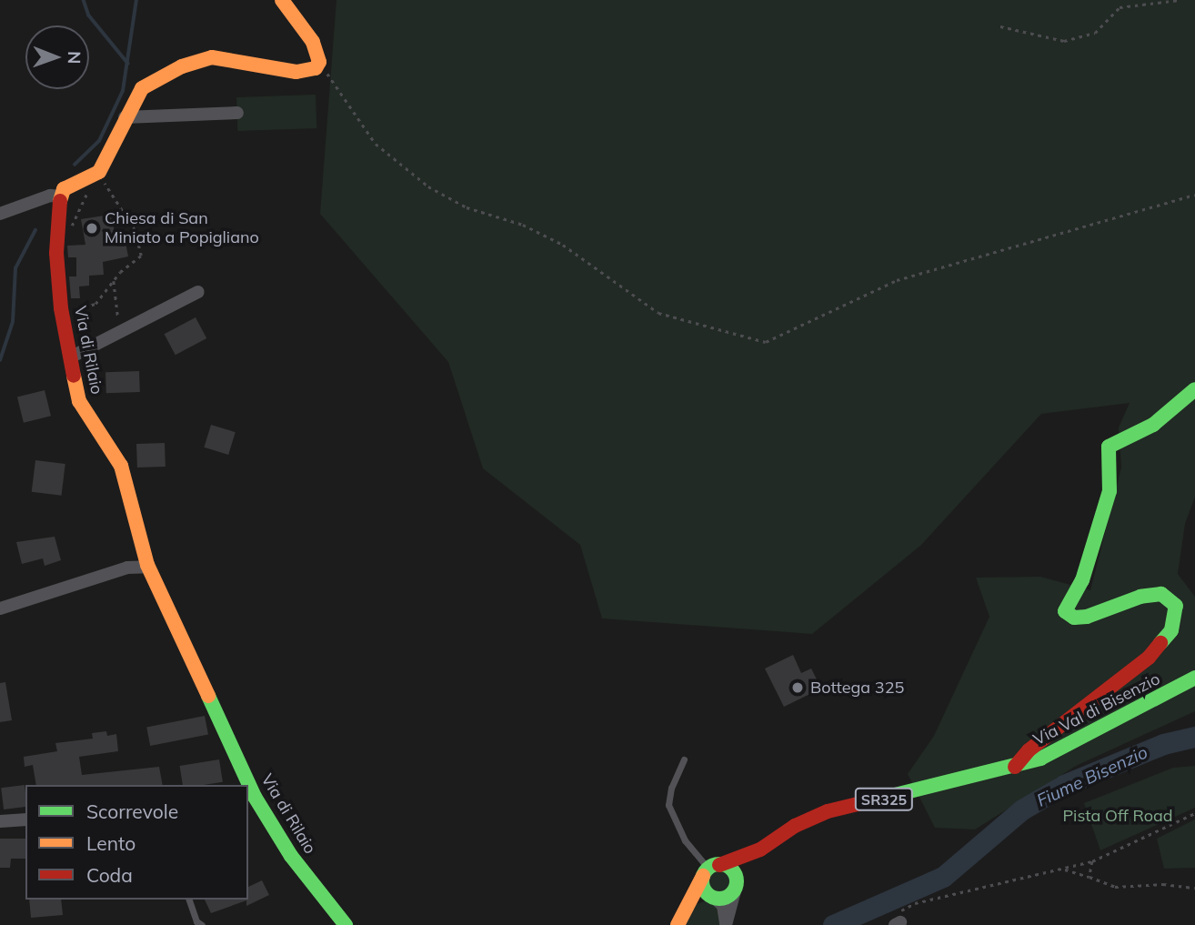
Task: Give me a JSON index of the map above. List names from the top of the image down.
{
  "streets": {
    "street": ["Via di Rilaio", "Via Val di Bisenzio", "SR325"]
  },
  "crossings": [
    ["Via Val di Bisenzio", "SR325"]
  ],
  "water": ["Fiume Bisenzio"],
  "parks": ["Pista Off Road"],
  "places": ["Chiesa di San Miniato a Popigliano", "Bottega 325"],
  "legend": ["Scorrevole", "Lento", "Coda"],
  "north": "right"
}
